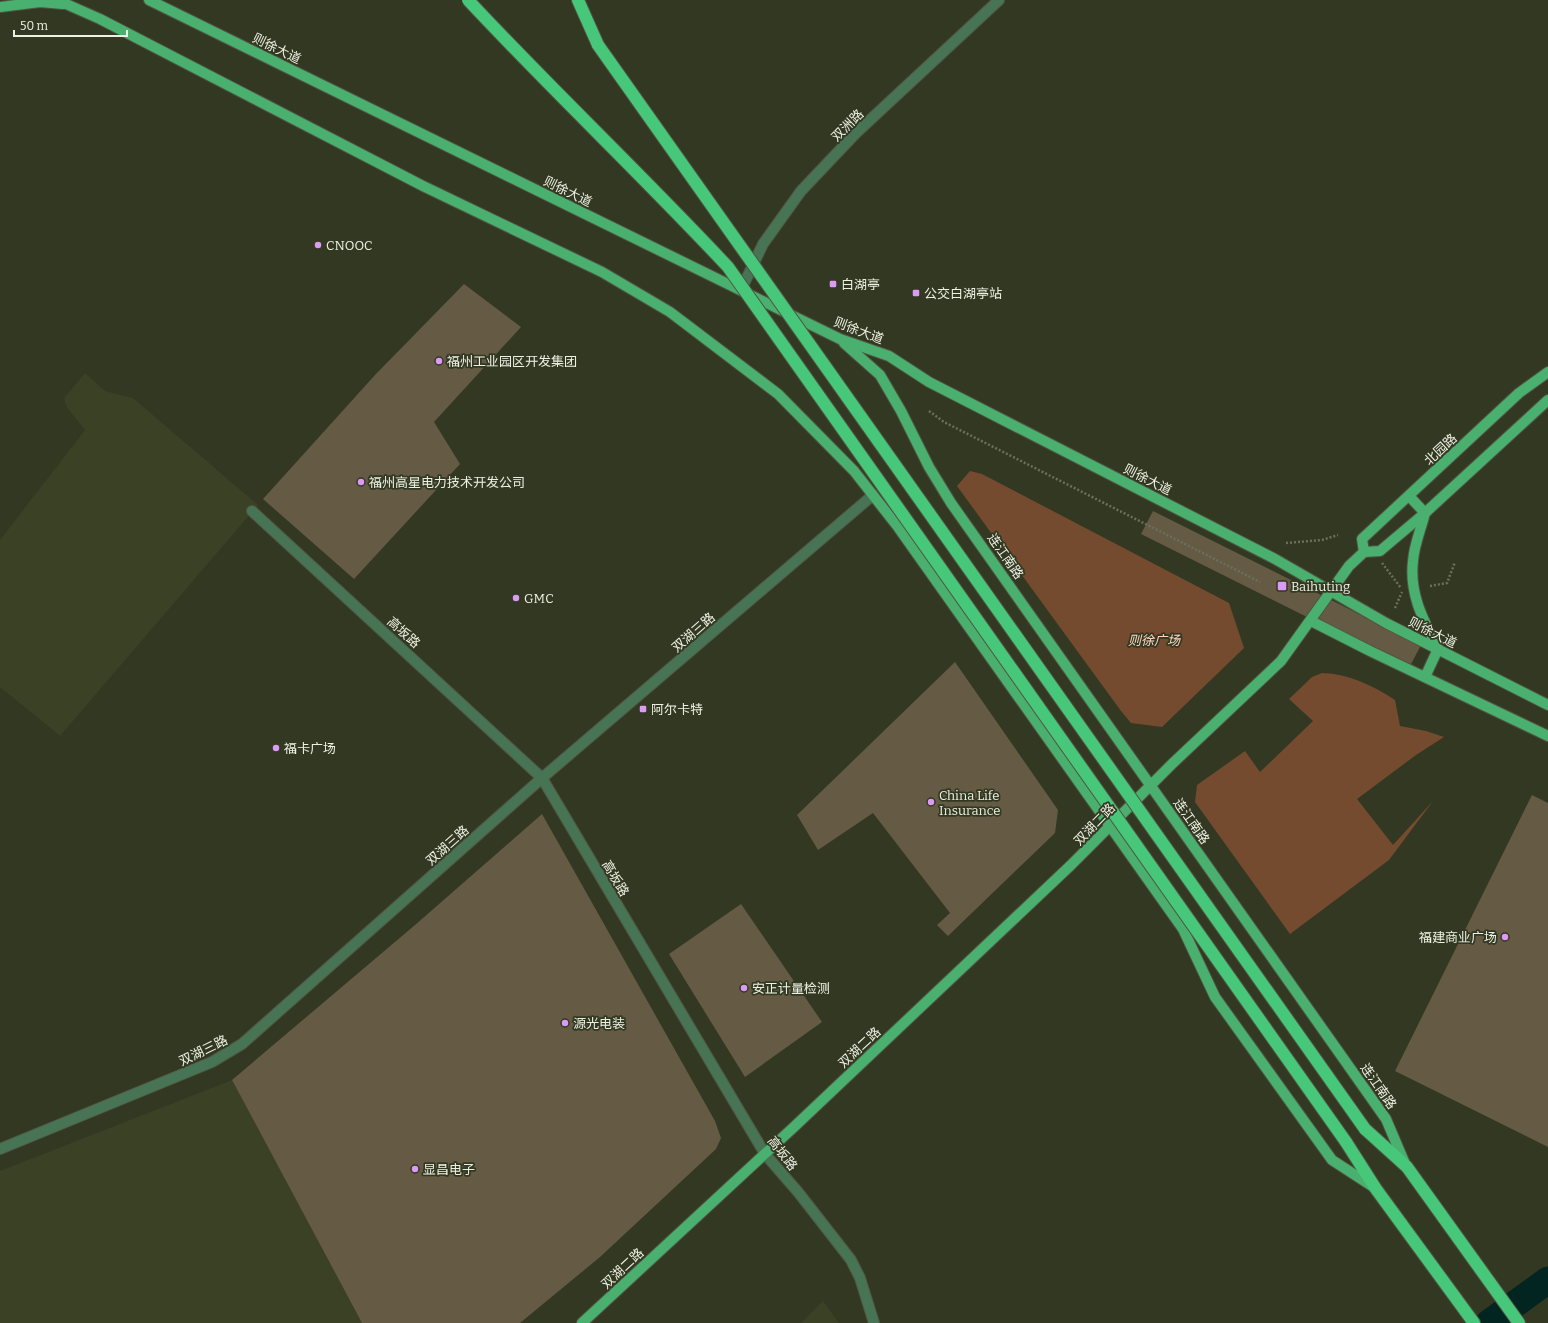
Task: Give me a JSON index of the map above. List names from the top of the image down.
{
  "streets": {
    "highway": ["连江南路"],
    "main road": ["则徐大道", "北园路", "双湖二路"],
    "street": ["双洲路", "高坂路", "双湖三路"]
  },
  "crossings": [
    ["则徐大道", "双洲路"],
    ["则徐大道", "连江南路"],
    ["连江南路", "双湖二路"],
    ["高坂路", "双湖三路"],
    ["高坂路", "双湖二路"]
  ],
  "parks": ["则徐广场"],
  "places": {
    "other": [
      "CNOOC",
      "福州工业园区开发集团",
      "福州高星电力技术开发公司",
      "GMC",
      "福卡广场",
      "China Life Insurance",
      "福建商业广场",
      "安正计量检测",
      "源光电装",
      "显昌电子"
    ],
    "transit": [
      "白湖亭",
      "公交白湖亭站",
      "Baihuting",
      "阿尔卡特"
    ]
  },
  "scale_bar": "50 m"
}
